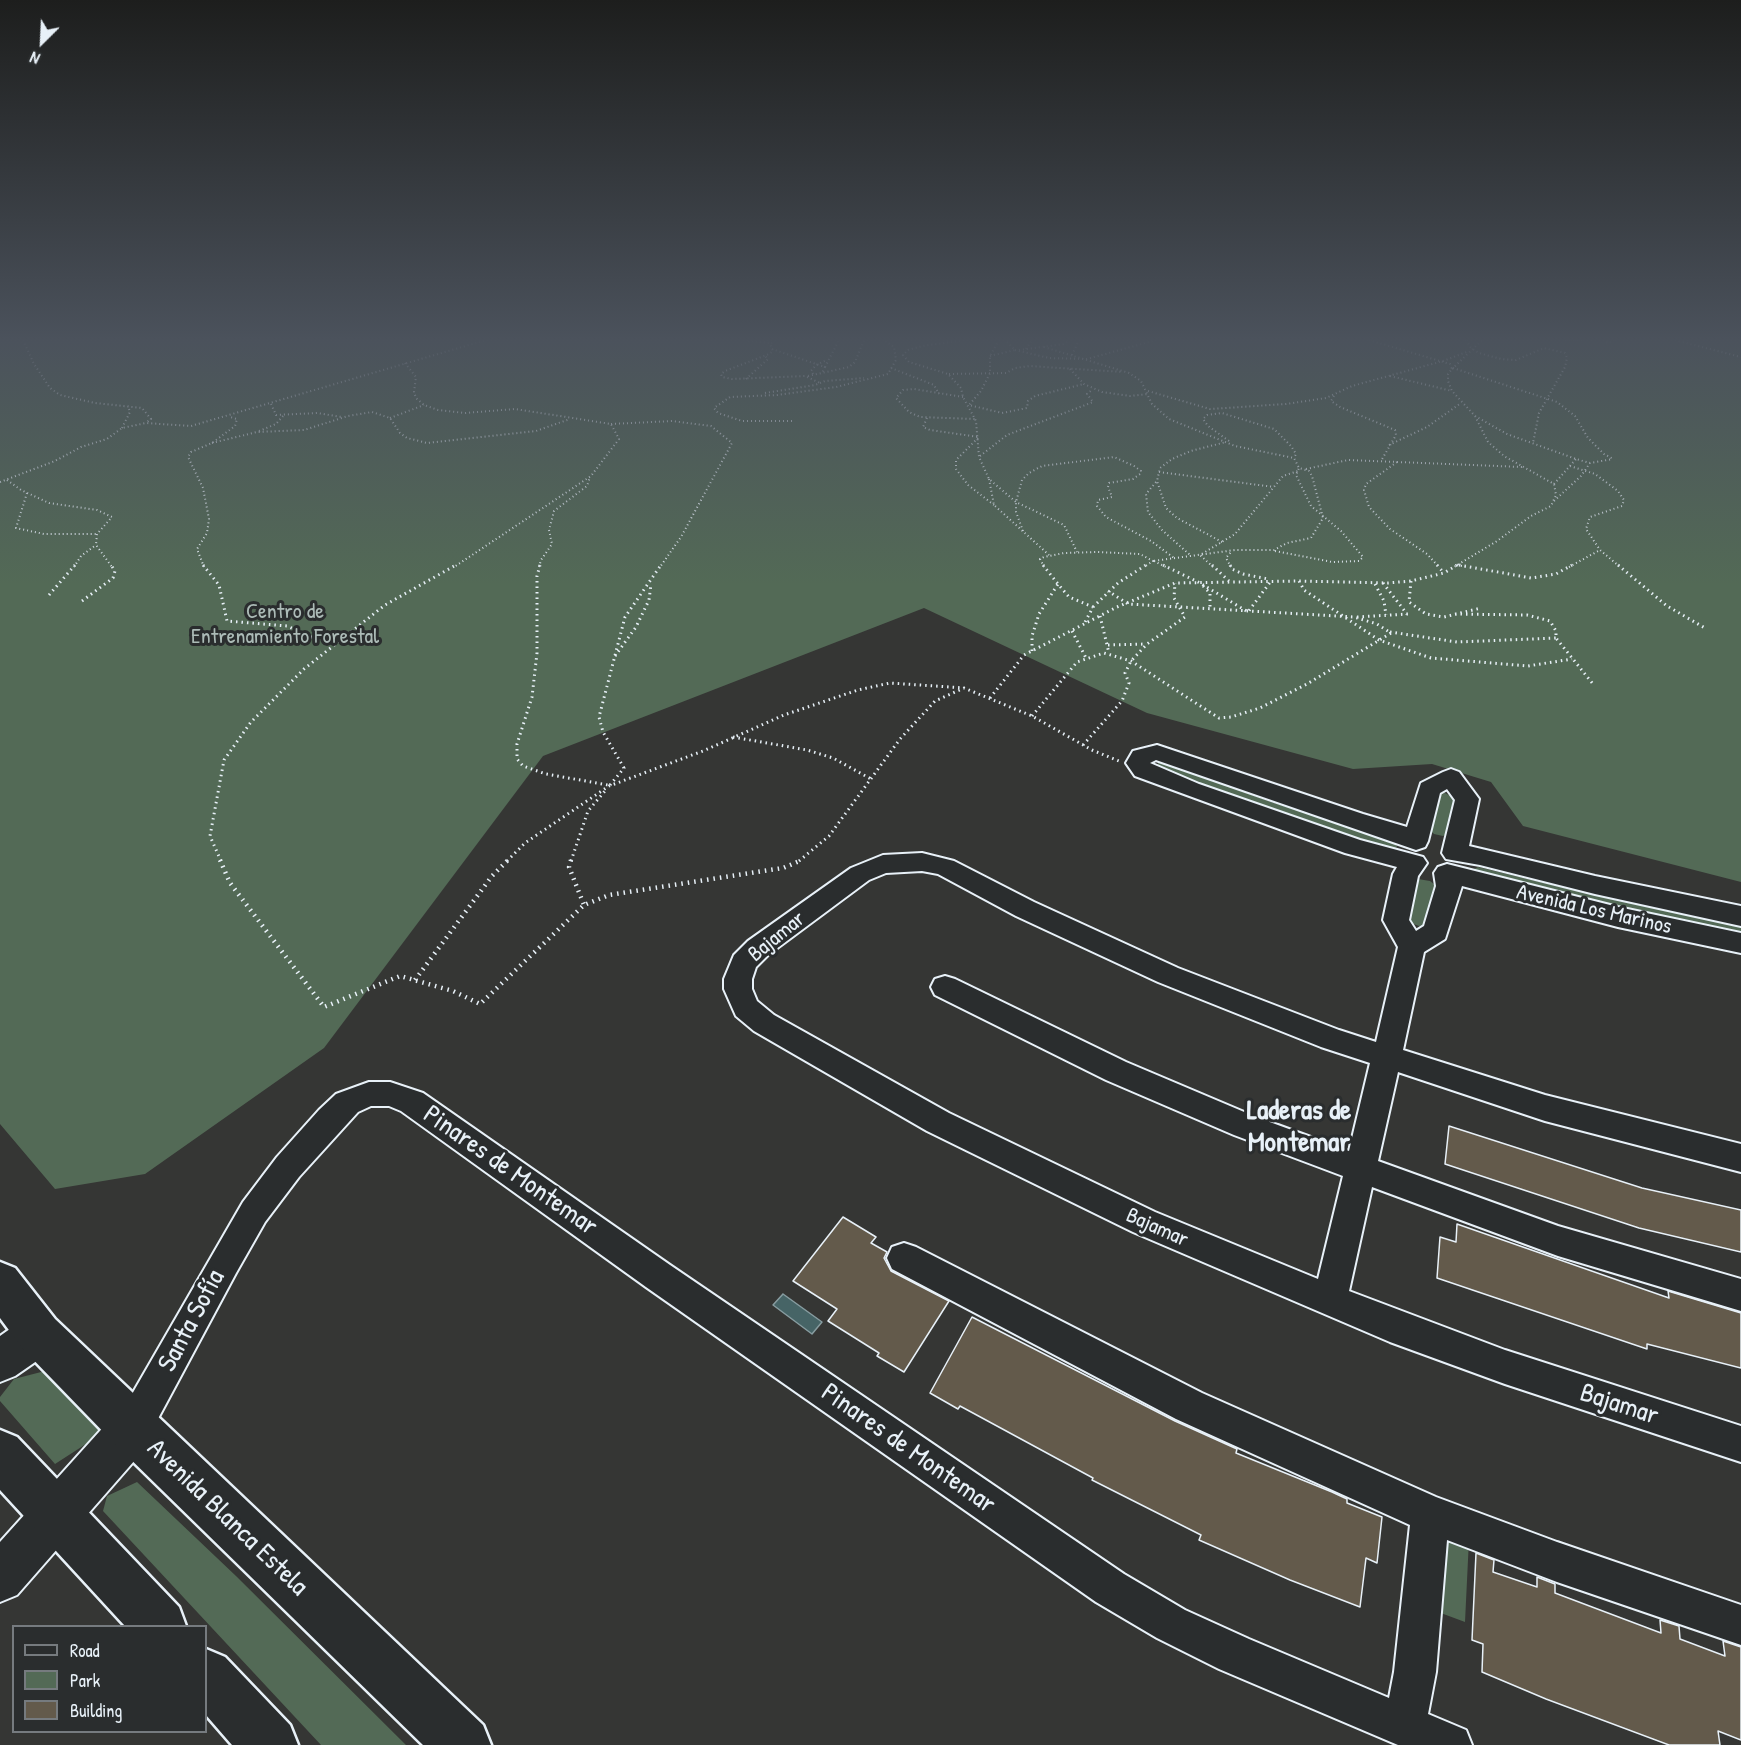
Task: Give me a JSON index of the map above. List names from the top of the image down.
{
  "streets": {
    "main road": ["Avenida Blanca Estela"],
    "street": [
      "Avenida Los Marinos",
      "Bajamar",
      "Pinares de Montemar",
      "Santa Sofía"
    ]
  },
  "crossings": [
    ["Pinares de Montemar", "Santa Sofía"],
    ["Santa Sofía", "Avenida Blanca Estela"]
  ],
  "districts": ["Laderas de Montemar"],
  "parks": ["Centro de Entrenamiento Forestal"],
  "legend": ["Road", "Park", "Building"],
  "north": "bottom left"
}
